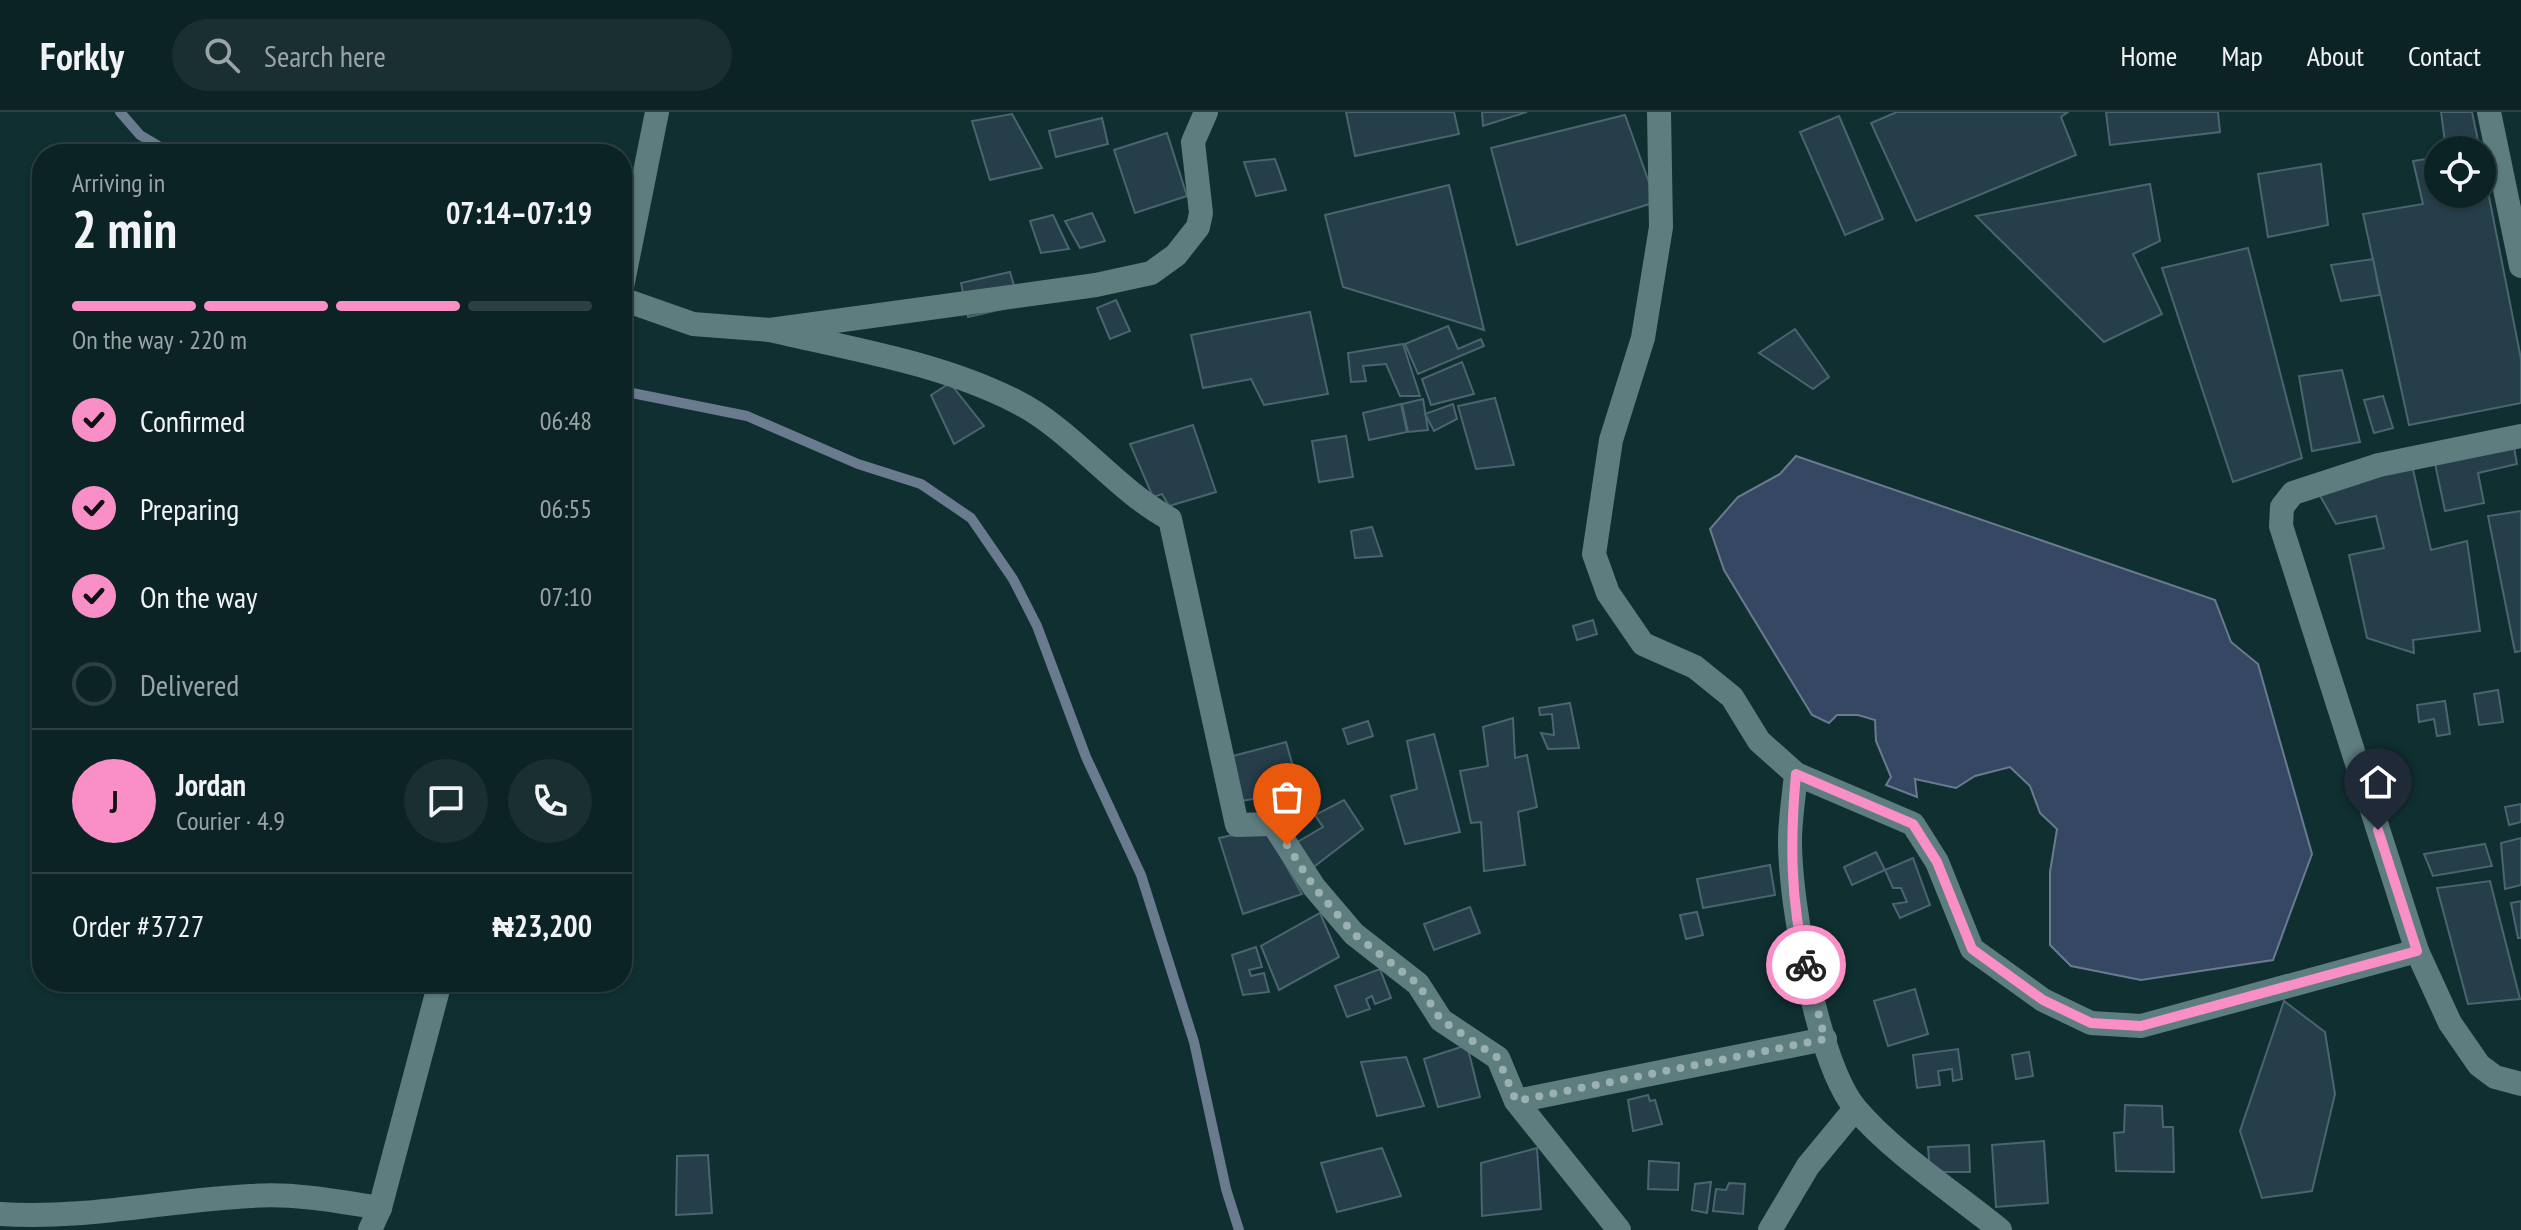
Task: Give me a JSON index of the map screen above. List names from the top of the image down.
{
  "page": {
    "header": "Forkly",
    "search": "Search here",
    "nav": [
      "Home",
      "Map",
      "About",
      "Contact"
    ],
    "heading": ["2 min", "Arriving in", "07:14–07:19"],
    "panel": [
      "Jordan",
      "Courier · 4.9",
      "Order #3727",
      "₦23,200"
    ],
    "bar": "On the way · 220 m",
    "list": [
      ["Confirmed", "06:48"],
      ["Preparing", "06:55"],
      ["On the way", "07:10"],
      "Delivered"
    ],
    "round": "J"
  }
}
